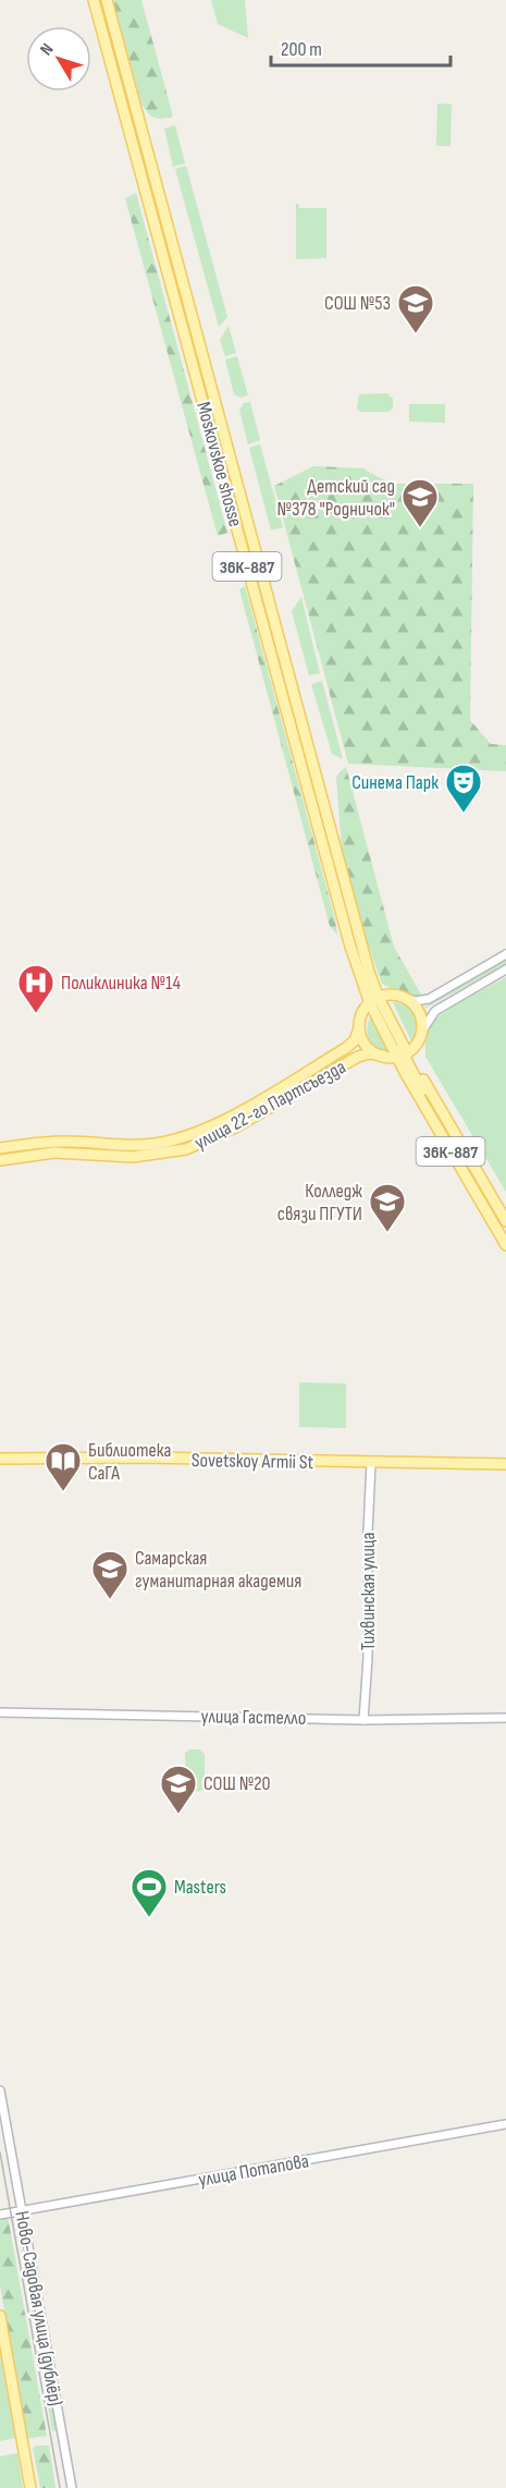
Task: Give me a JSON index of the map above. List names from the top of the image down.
{
  "streets": {
    "main road": [
      "Moskovskoe shosse",
      "36К-887",
      "улица 22-го Партсъезда",
      "Sovetskoy Armii St"
    ],
    "street": [
      "Тихвинская улица",
      "улица Гастелло",
      "улица Потапова",
      "Ново-Садовая улица (дублёр)"
    ]
  },
  "crossings": [
    ["Sovetskoy Armii St", "Тихвинская улица"],
    ["Тихвинская улица", "улица Гастелло"],
    ["улица Потапова", "Ново-Садовая улица (дублёр)"]
  ],
  "places": {
    "school or university": [
      "СОШ №53",
      "Детский сад №378 \"Родничок\"",
      "Колледж связи ПГУТИ",
      "Самарская гуманитарная академия",
      "СОШ №20"
    ],
    "theatre": ["Синема Парк"],
    "hospital": ["Поликлиника №14"],
    "library": ["Библиотека СаГА"],
    "sports": ["Masters"]
  },
  "scale_bar": "200 m",
  "north": "top left"
}
